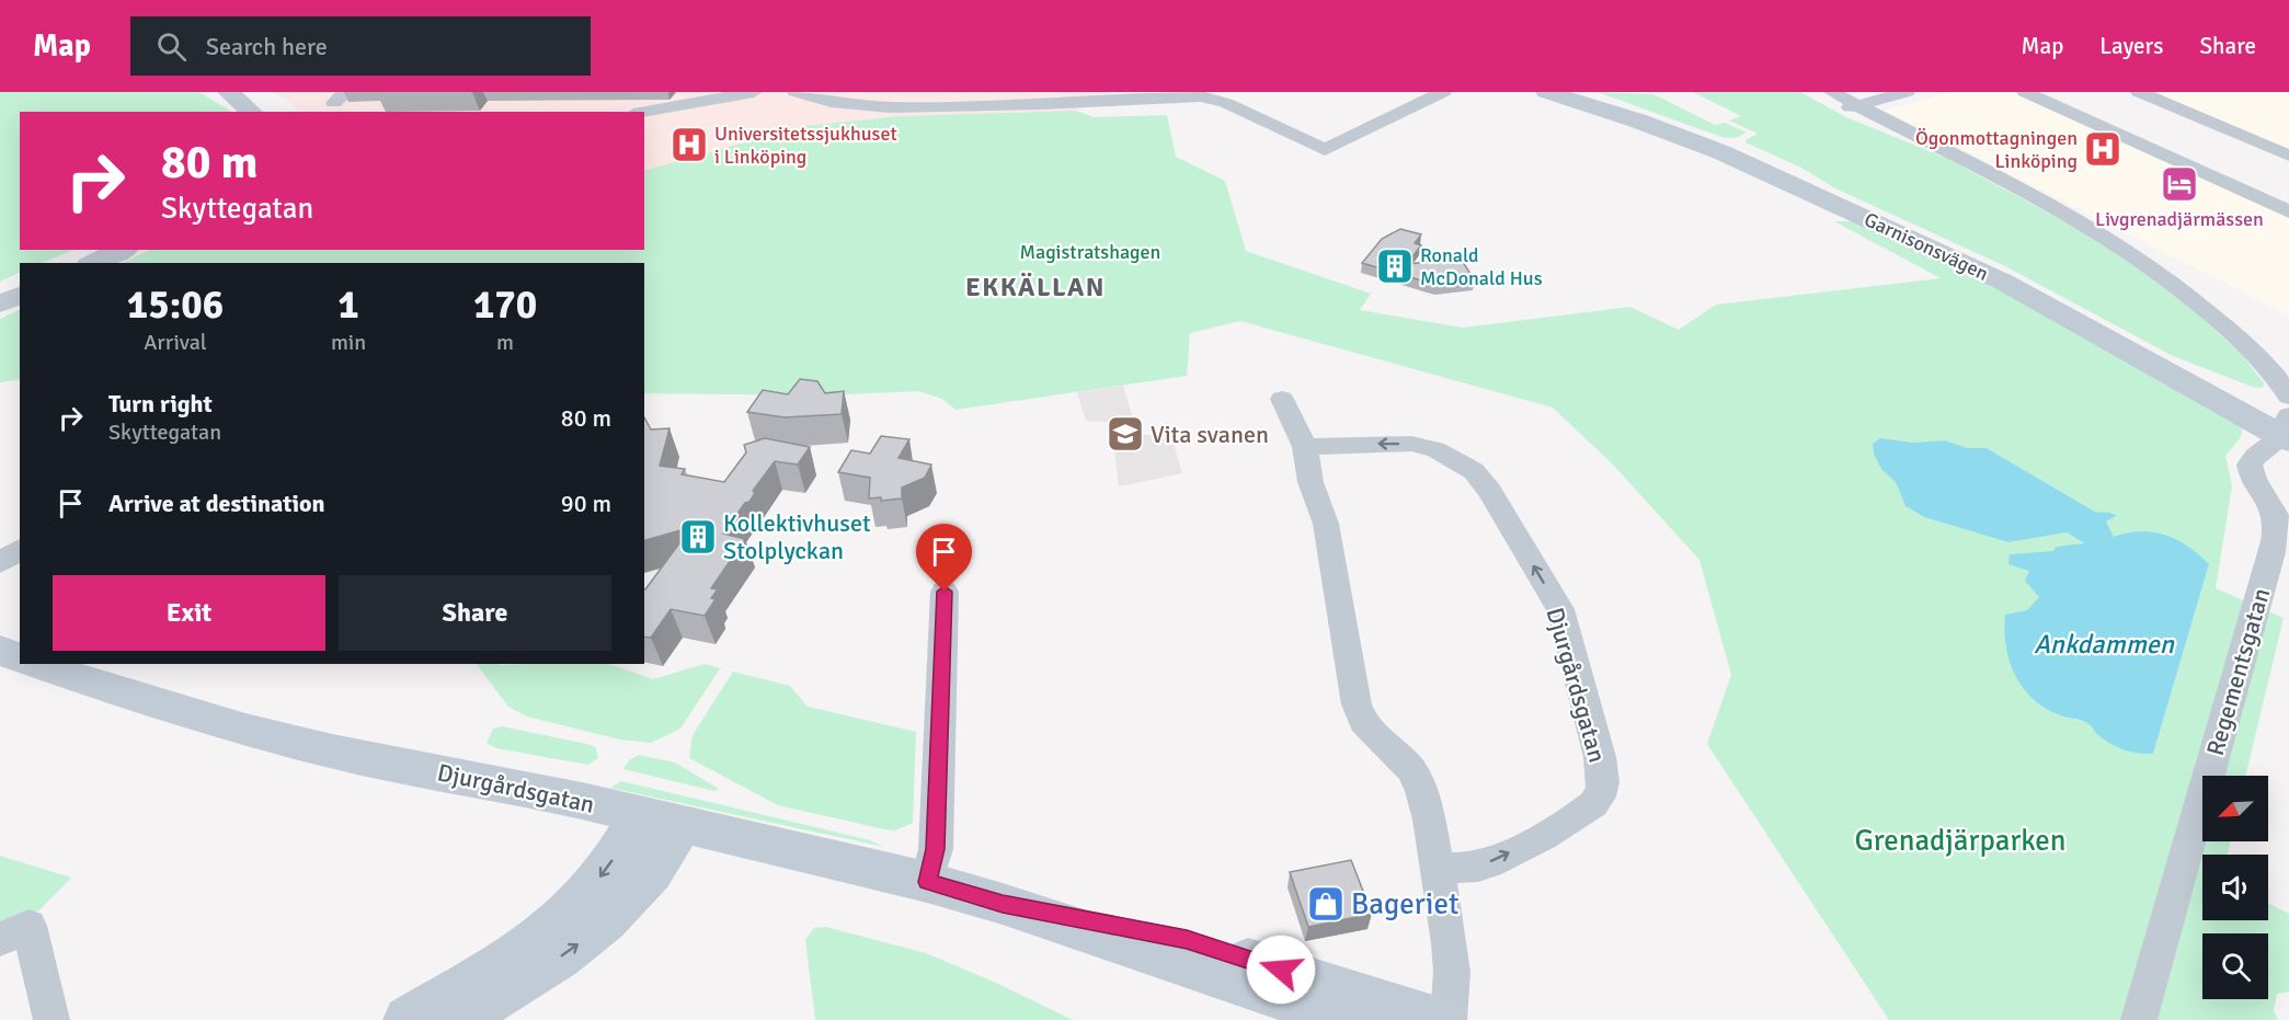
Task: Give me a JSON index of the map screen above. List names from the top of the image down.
{
  "streets": {
    "main road": ["Garnisonsvägen", "Djurgårdsgatan"],
    "street": ["Regementsgatan"]
  },
  "crossings": [
    ["Garnisonsvägen", "Regementsgatan"]
  ],
  "districts": ["EKKÄLLAN"],
  "water": ["Ankdammen"],
  "parks": ["Magistratshagen", "Grenadjärparken"],
  "places": {
    "hospital": ["Universitetssjukhuset i Linköping", "Ögonmottagningen Linköping"],
    "hotel": ["Livgrenadjärmässen"],
    "building": ["Ronald McDonald Hus", "Kollektivhuset Stolplyckan"],
    "school or university": ["Vita svanen"],
    "shop": ["Bageriet"]
  },
  "north": "bottom left",
  "page": {
    "header": "Map",
    "search": "Search here",
    "nav": ["Map", "Layers", "Share"],
    "turn": ["80 m", "Skyttegatan"],
    "eta": [
      "15:06",
      "Arrival",
      "1",
      "min",
      "170",
      "m"
    ],
    "list": [
      {
        "name": "Turn right",
        "note": "Skyttegatan",
        "value": "80 m"
      },
      {
        "name": "Arrive at destination",
        "value": "90 m"
      }
    ],
    "buttons": ["Exit", "Share"]
  }
}
